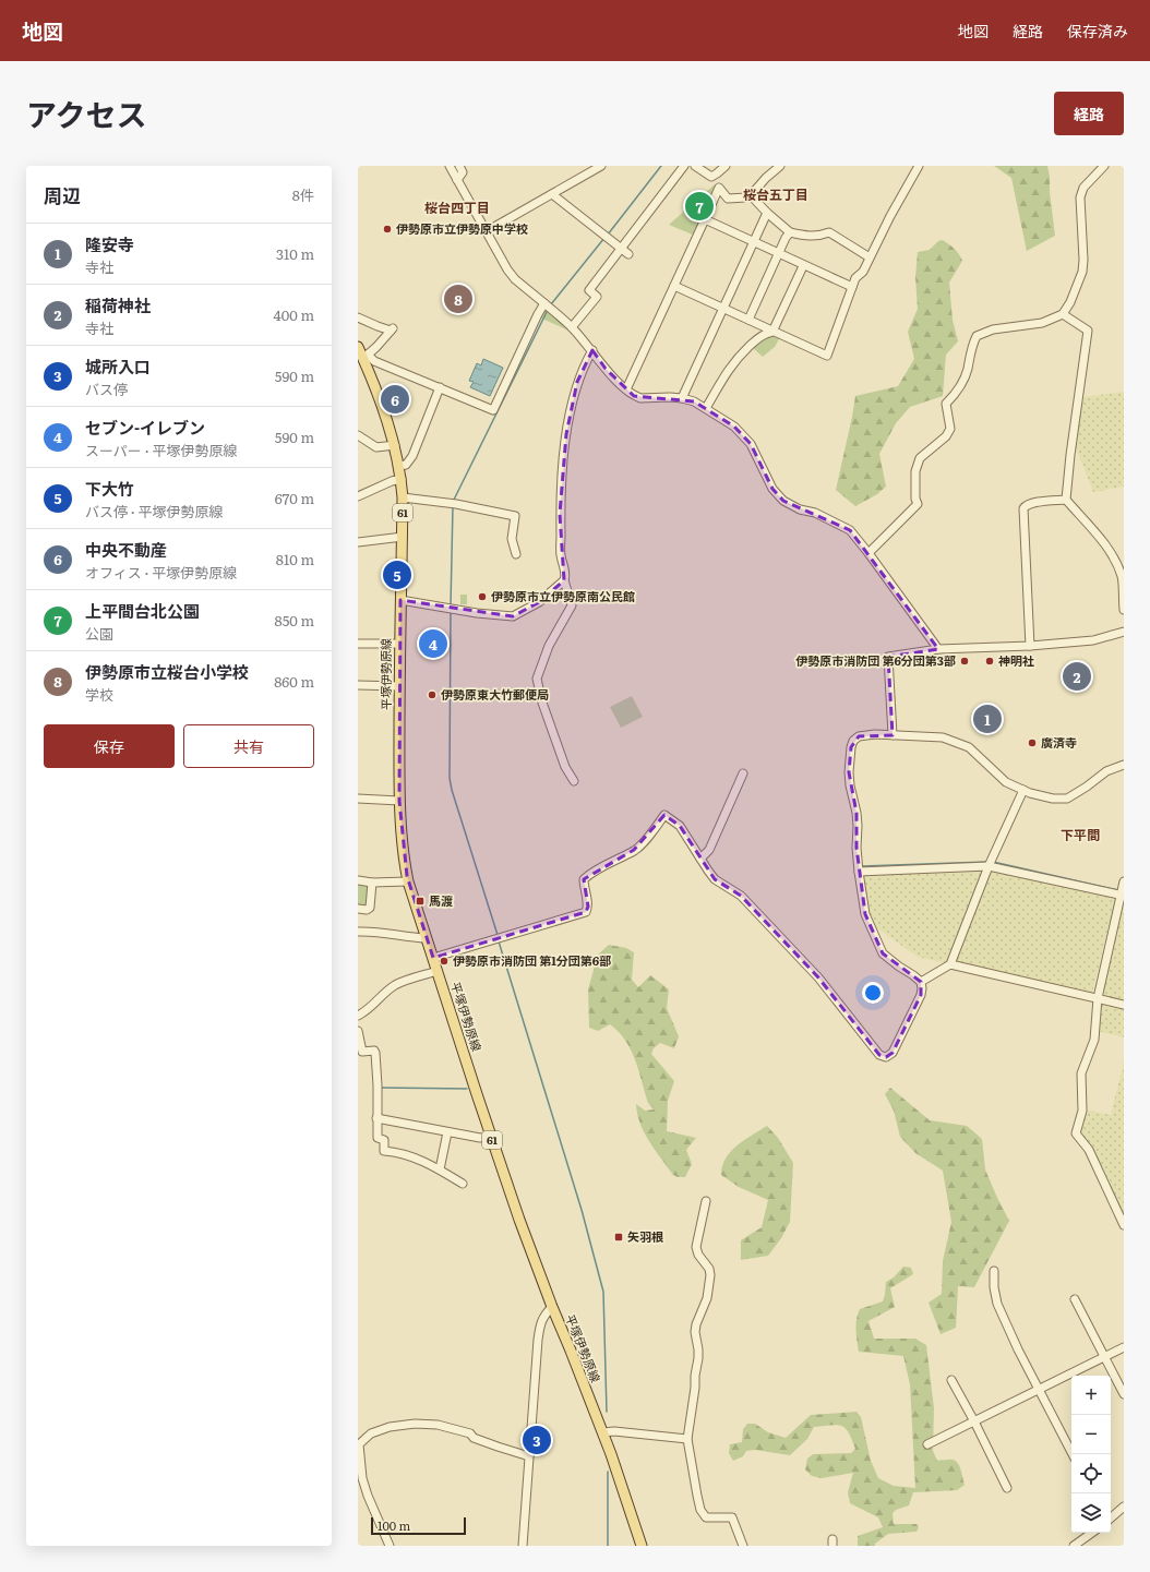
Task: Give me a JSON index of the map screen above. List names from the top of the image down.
{
  "streets": {
    "main road": ["61", "平塚伊勢原線"]
  },
  "districts": ["桜台五丁目", "桜台四丁目", "下平間"],
  "places": {
    "other": [
      "伊勢原市立伊勢原中学校",
      "伊勢原市立伊勢原南公民館",
      "伊勢原市消防団 第6分団第3部",
      "神明社",
      "伊勢原東大竹郵便局",
      "廣済寺",
      "伊勢原市消防団 第1分団第6部"
    ],
    "transit": ["馬渡", "矢羽根"]
  },
  "scale_bar": "100 m",
  "page": {
    "header": "地図",
    "nav": ["地図", "経路", "保存済み"],
    "title": "アクセス",
    "buttons": [
      "経路",
      ["保存", "共有"]
    ],
    "heading": ["周辺", "8件"],
    "pins": [
      "7",
      "8",
      "6",
      "5",
      "4",
      "2",
      "1",
      "3"
    ],
    "list": [
      {
        "mark": "1",
        "name": "隆安寺",
        "note": "寺社",
        "value": "310 m"
      },
      {
        "mark": "2",
        "name": "稲荷神社",
        "note": "寺社",
        "value": "400 m"
      },
      {
        "mark": "3",
        "name": "城所入口",
        "note": "バス停",
        "value": "590 m"
      },
      {
        "mark": "4",
        "name": "セブン-イレブン",
        "note": "スーパー · 平塚伊勢原線",
        "value": "590 m"
      },
      {
        "mark": "5",
        "name": "下大竹",
        "note": "バス停 · 平塚伊勢原線",
        "value": "670 m"
      },
      {
        "mark": "6",
        "name": "中央不動産",
        "note": "オフィス · 平塚伊勢原線",
        "value": "810 m"
      },
      {
        "mark": "7",
        "name": "上平間台北公園",
        "note": "公園",
        "value": "850 m"
      },
      {
        "mark": "8",
        "name": "伊勢原市立桜台小学校",
        "note": "学校",
        "value": "860 m"
      }
    ],
    "map_buttons": ["+", "−"],
    "scale": "100 m"
  }
}
